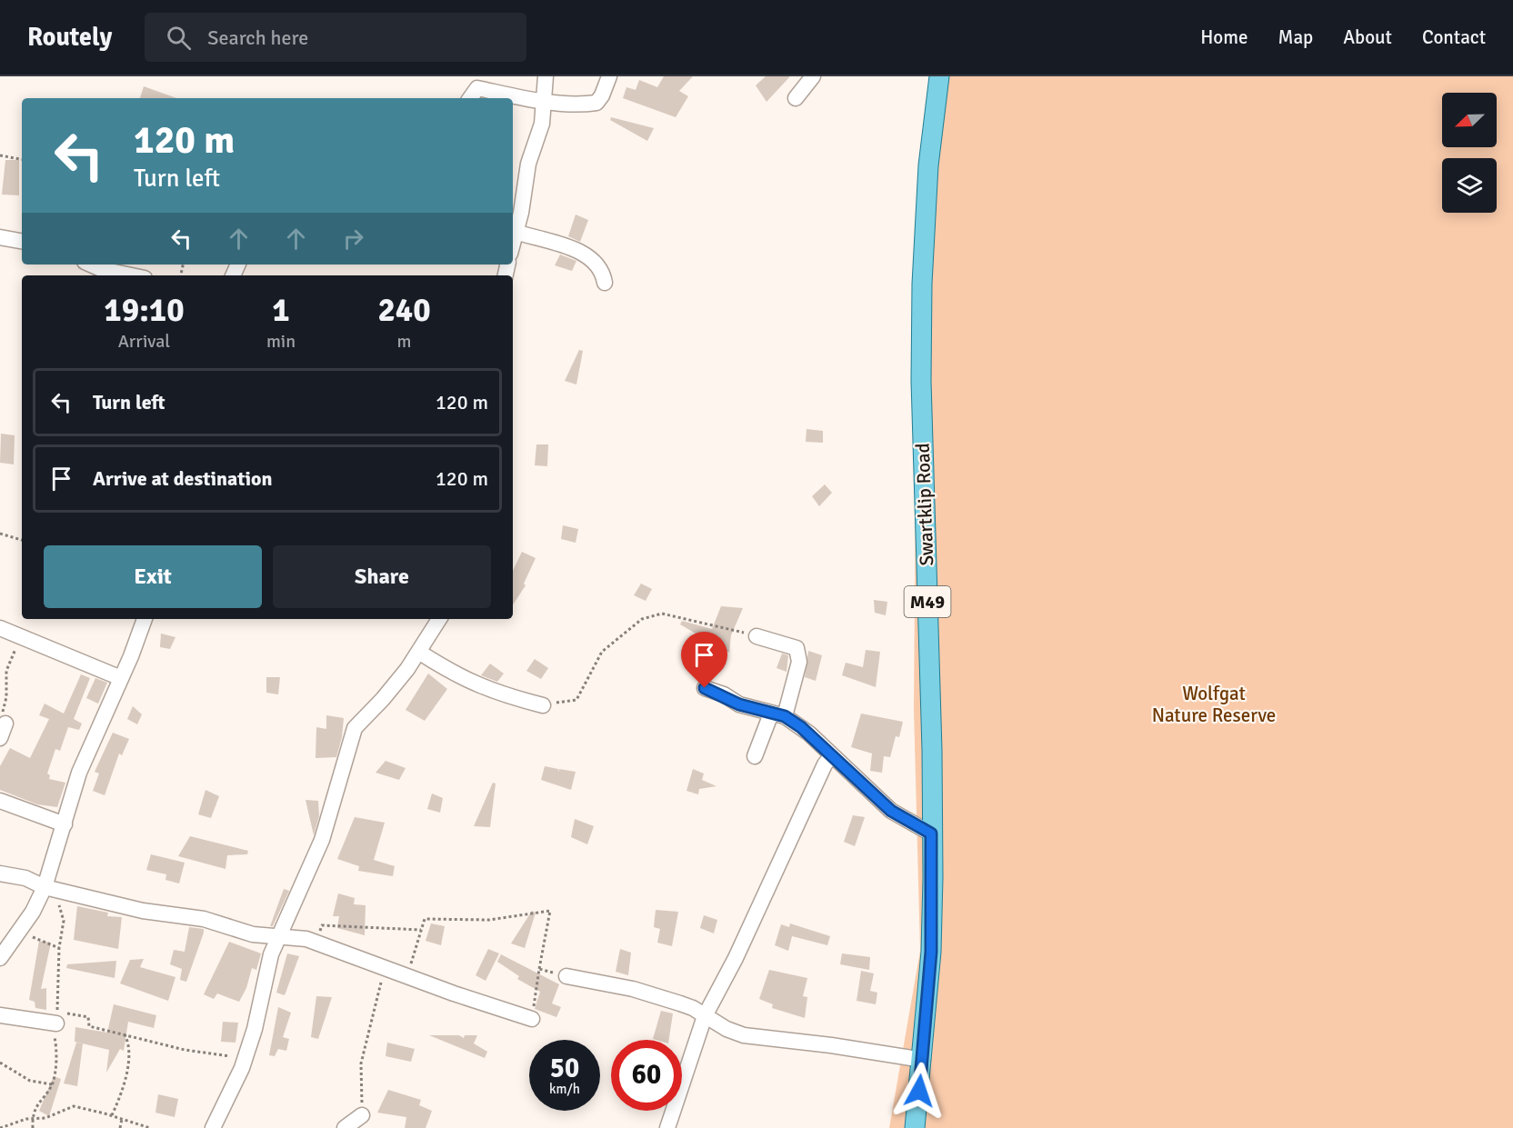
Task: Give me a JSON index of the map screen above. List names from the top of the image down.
{
  "streets": {
    "main road": ["Swartklip Road", "M49"]
  },
  "parks": ["Wolfgat Nature Reserve"],
  "north": "bottom left",
  "page": {
    "header": "Routely",
    "search": "Search here",
    "nav": [
      "Home",
      "Map",
      "About",
      "Contact"
    ],
    "turn": ["120 m", "Turn left"],
    "eta": [
      "19:10",
      "Arrival",
      "1",
      "min",
      "240",
      "m"
    ],
    "list": [
      {
        "name": "Turn left",
        "value": "120 m"
      },
      {
        "name": "Arrive at destination",
        "value": "120 m"
      }
    ],
    "buttons": ["Exit", "Share"],
    "speed": "50 km/h",
    "limit": "60"
  }
}
